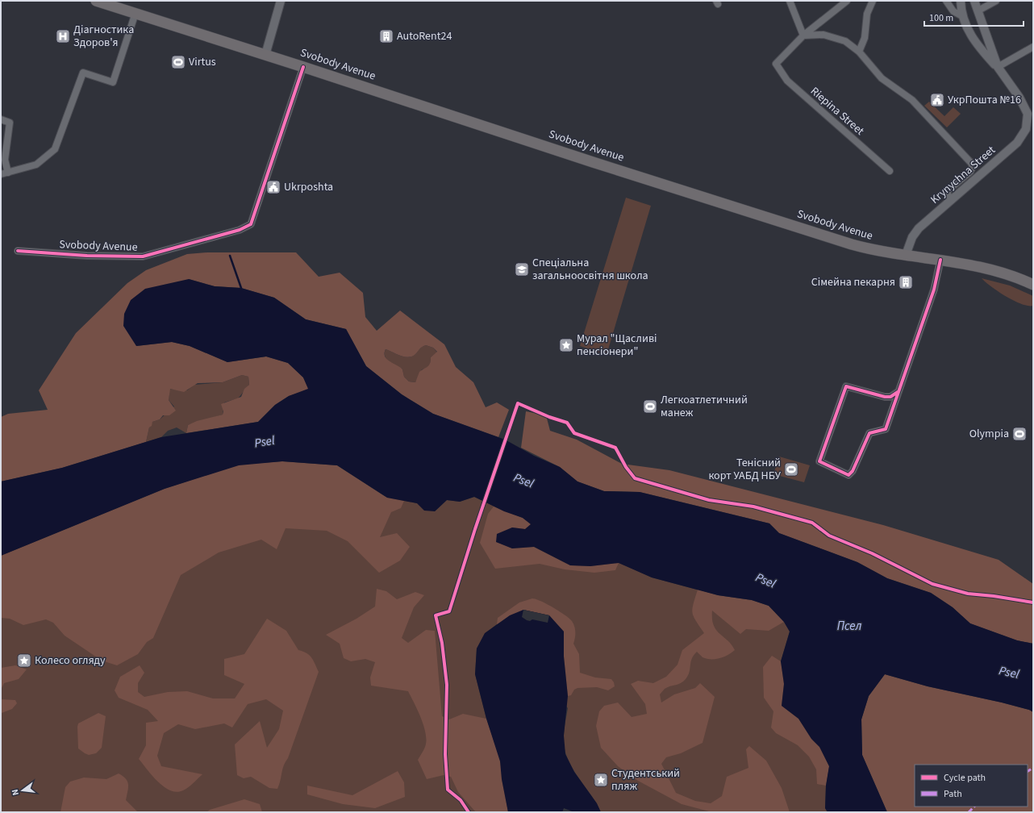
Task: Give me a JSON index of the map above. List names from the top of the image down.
{
  "streets": {
    "main road": ["Svobody Avenue"],
    "street": ["Riepina Street", "Krynychna Street"]
  },
  "crossings": [
    ["Svobody Avenue", "Krynychna Street"]
  ],
  "water": ["Psel", "Псел"],
  "places": {
    "hospital": ["Діагностика Здоров'я"],
    "building": ["AutoRent24", "Сімейна пекарня"],
    "sports": [
      "Virtus",
      "Легкоатлетичний манеж",
      "Olympia",
      "Тенісний корт УАБД НБУ"
    ],
    "public building": ["УкрПошта №16", "Ukrposhta"],
    "school or university": ["Спеціальна загальноосвітня школа"],
    "place": ["Мурал \"Щасливі пенсіонери\"", "Колесо огляду", "Студентський пляж"]
  },
  "legend": ["Cycle path", "Path"],
  "scale_bar": "100 m",
  "north": "left"
}
